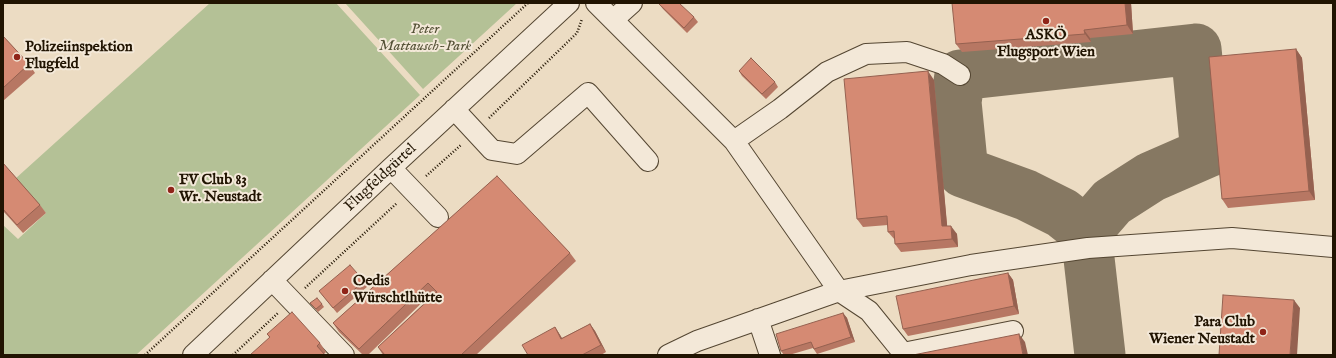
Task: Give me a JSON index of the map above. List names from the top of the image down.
{
  "streets": {
    "street": ["Flugfeldgürtel"]
  },
  "parks": ["Peter Mattausch-Park"],
  "places": [
    "ASKÖ Flugsport Wien",
    "Polizeiinspektion Flugfeld",
    "FV Club 83 Wr. Neustadt",
    "Oedis Würschtlhütte",
    "Para Club Wiener Neustadt"
  ]
}
